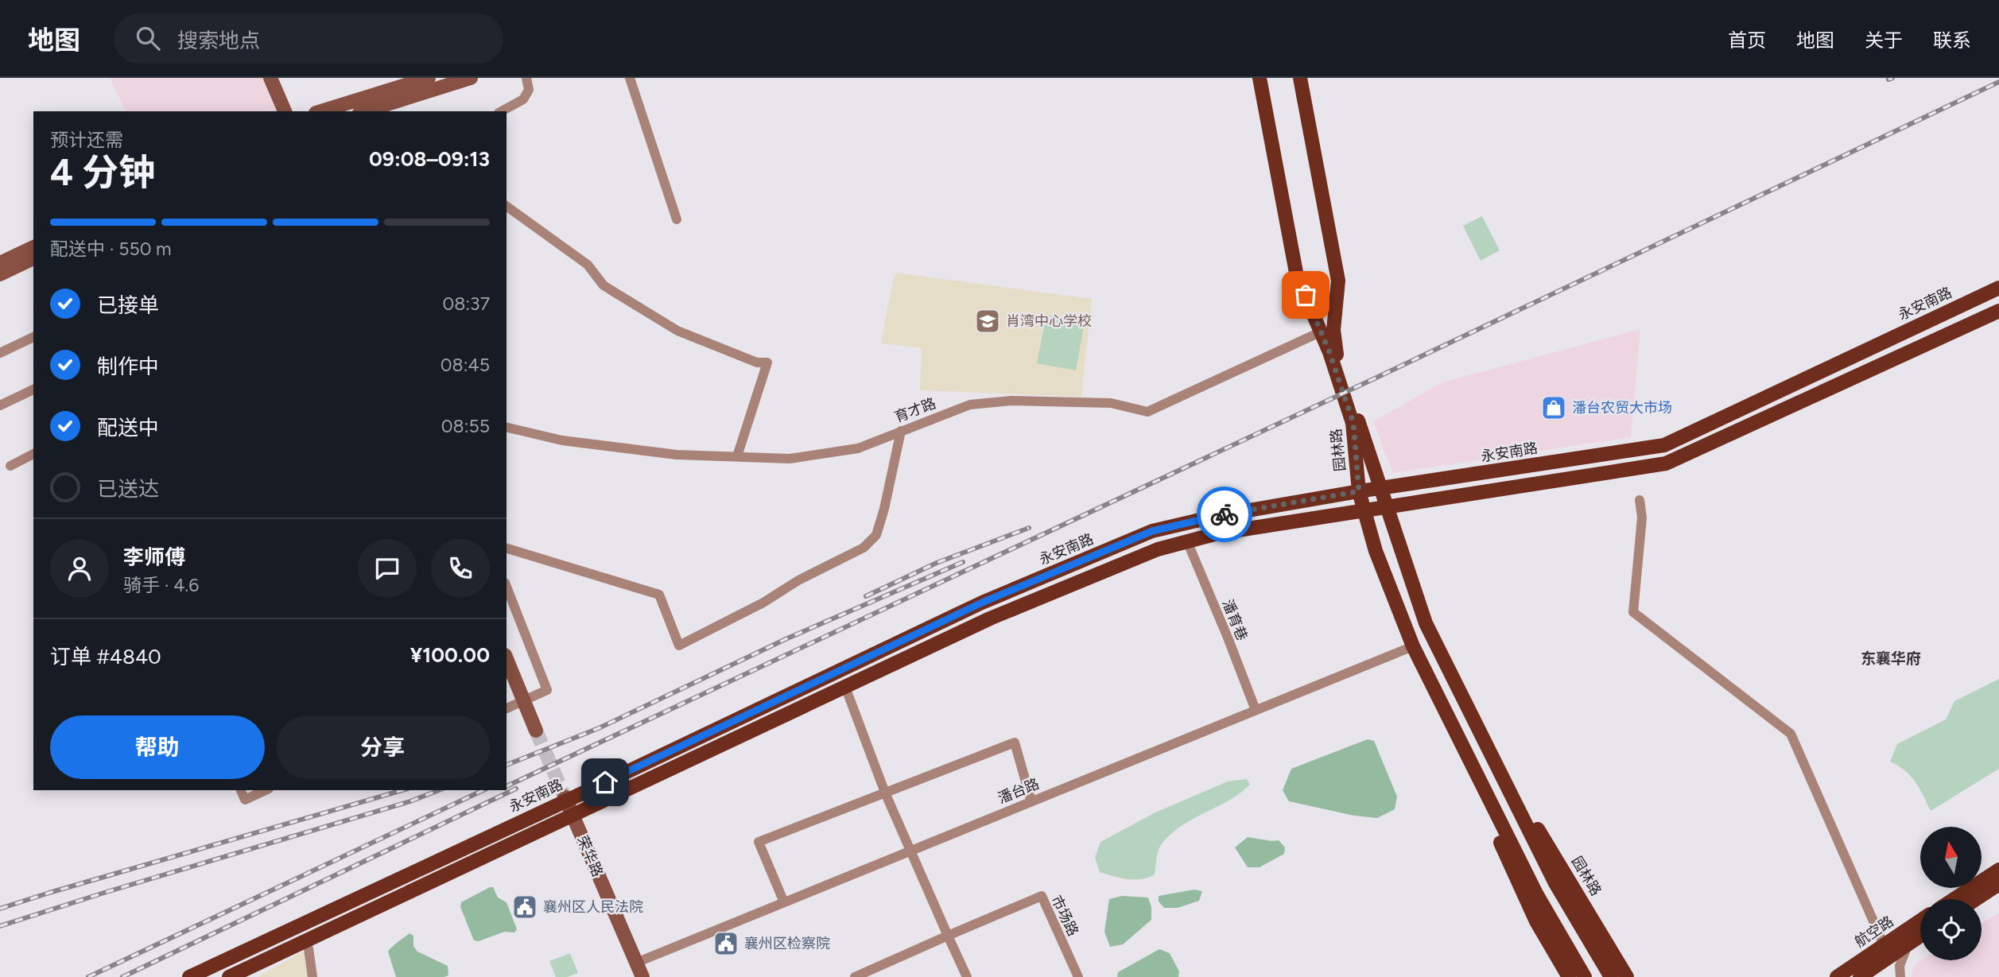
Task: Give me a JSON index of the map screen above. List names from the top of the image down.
{
  "streets": {
    "main road": [
      "永安南路",
      "园林路",
      "荣华路",
      "航空路"
    ],
    "street": [
      "育才路",
      "潘育巷",
      "潘台路",
      "市场路"
    ]
  },
  "crossings": [
    ["永安南路", "园林路"],
    ["永安南路", "荣华路"],
    ["育才路", "园林路"],
    ["园林路", "潘台路"],
    ["潘育巷", "潘台路"],
    ["潘台路", "荣华路"]
  ],
  "districts": ["东襄华府"],
  "places": {
    "school or university": ["肖湾中心学校"],
    "shop": ["潘台农贸大市场"],
    "public building": ["襄州区人民法院", "襄州区检察院"]
  },
  "north": "top",
  "page": {
    "header": "地图",
    "search": "搜索地点",
    "nav": [
      "首页",
      "地图",
      "关于",
      "联系"
    ],
    "heading": ["4 分钟", "预计还需", "09:08–09:13"],
    "panel": [
      "李师傅",
      "骑手 · 4.6",
      "订单 #4840",
      "¥100.00"
    ],
    "bar": "配送中 · 550 m",
    "list": [
      ["已接单", "08:37"],
      ["制作中", "08:45"],
      ["配送中", "08:55"],
      "已送达"
    ],
    "buttons": ["帮助", "分享"]
  }
}
